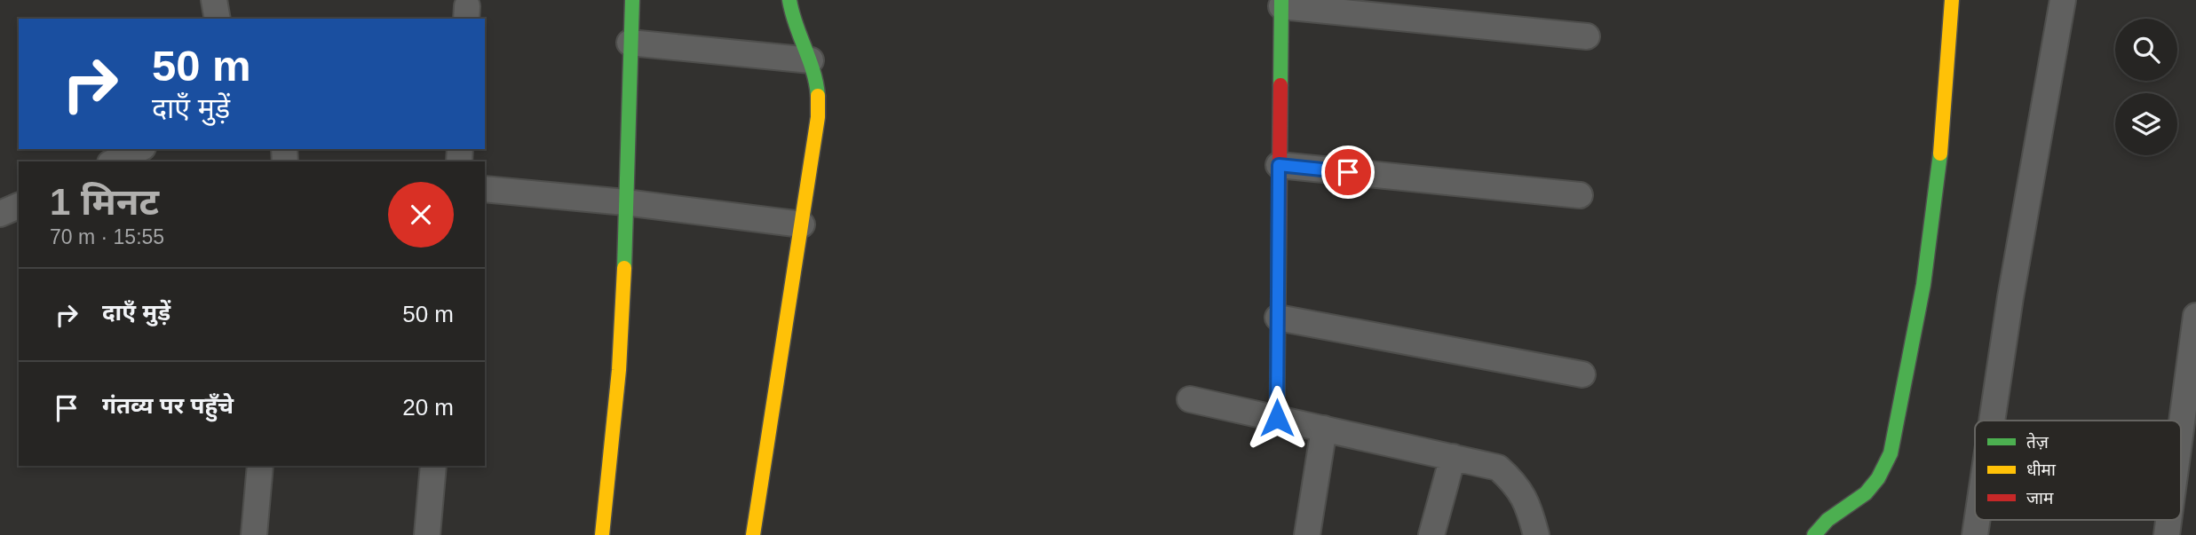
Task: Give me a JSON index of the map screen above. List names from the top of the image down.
{
  "legend": ["तेज़", "धीमा", "जाम"],
  "page": {
    "turn": ["50 m", "दाएँ मुड़ें"],
    "heading": ["1 मिनट", "70 m · 15:55"],
    "list": [
      {
        "name": "दाएँ मुड़ें",
        "value": "50 m"
      },
      {
        "name": "गंतव्य पर पहुँचे",
        "value": "20 m"
      }
    ]
  }
}
